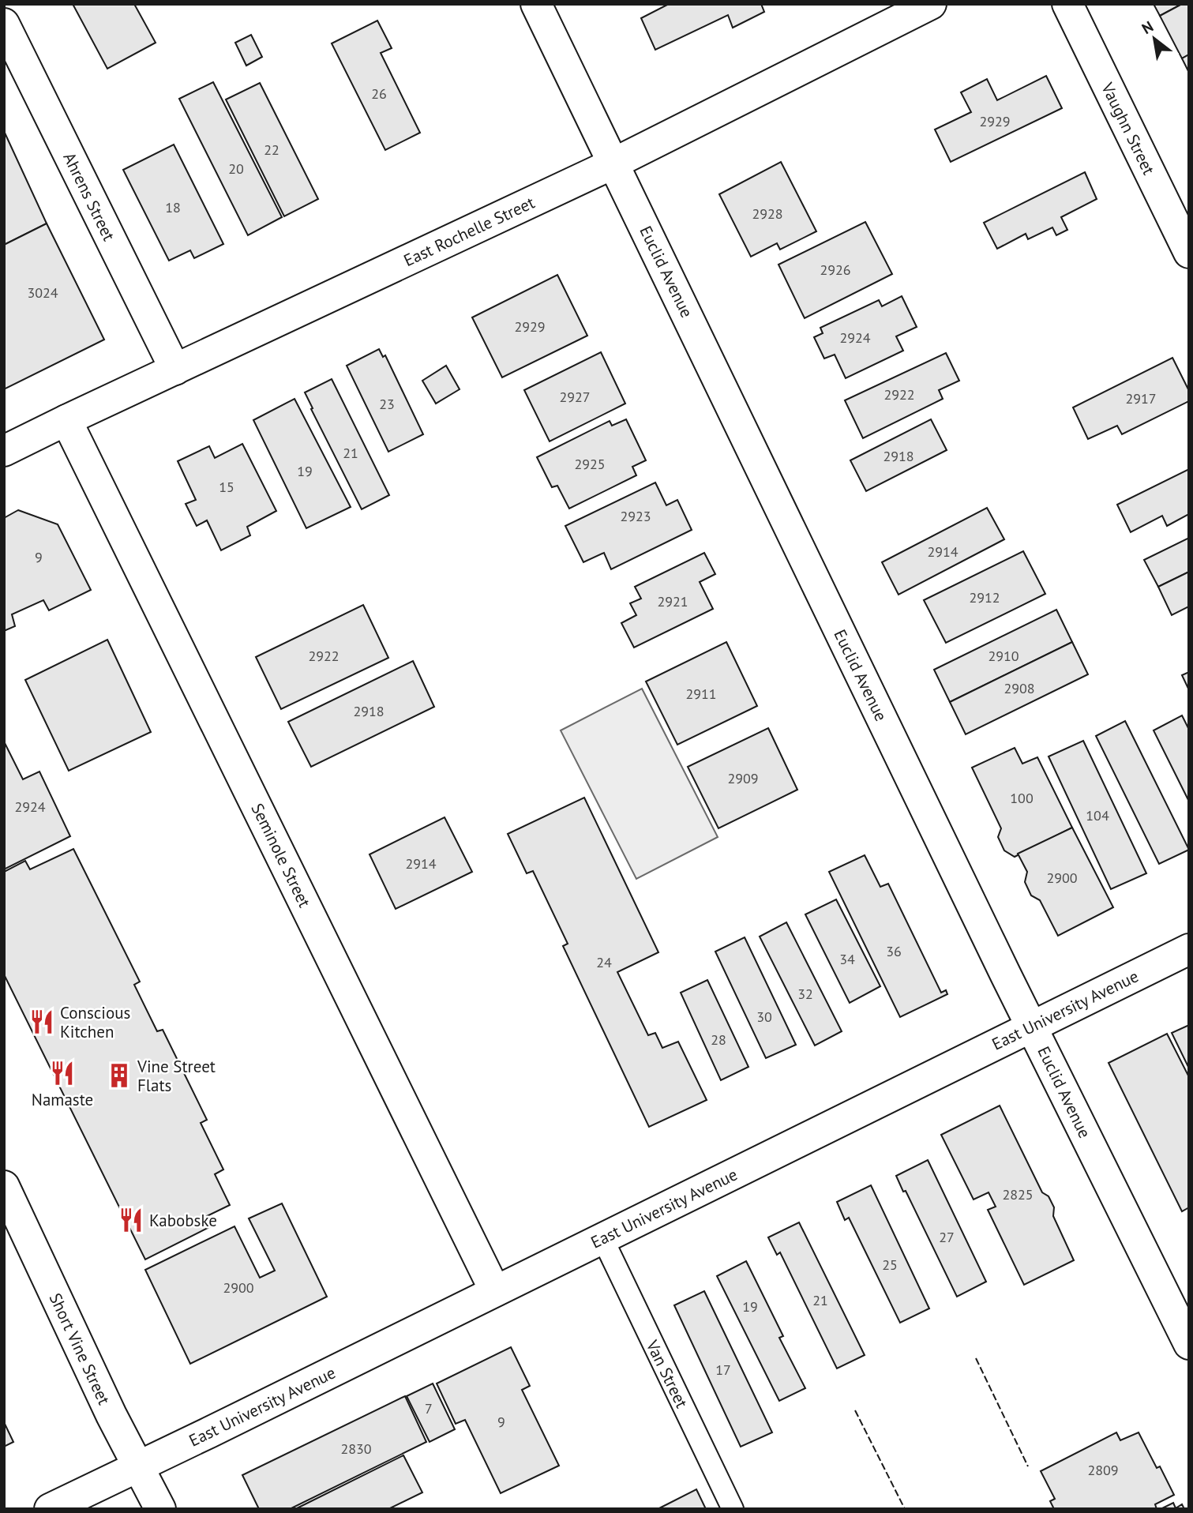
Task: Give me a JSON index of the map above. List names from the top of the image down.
{
  "streets": {
    "street": [
      "Vaughn Street",
      "Ahrens Street",
      "East Rochelle Street",
      "Euclid Avenue",
      "Seminole Street",
      "East University Avenue",
      "Short Vine Street"
    ],
    "lane": ["Van Street"]
  },
  "crossings": [
    ["Ahrens Street", "East Rochelle Street"],
    ["East Rochelle Street", "Euclid Avenue"],
    ["East Rochelle Street", "Seminole Street"],
    ["Euclid Avenue", "East University Avenue"],
    ["Seminole Street", "East University Avenue"],
    ["East University Avenue", "Short Vine Street"],
    ["East University Avenue", "Van Street"]
  ],
  "places": {
    "restaurant": ["Conscious Kitchen", "Namaste", "Kabobske"],
    "building": ["Vine Street Flats"]
  },
  "house_numbers": [
    "26",
    "2929",
    "22",
    "20",
    "18",
    "2928",
    "2926",
    "3024",
    "2929",
    "2924",
    "2922",
    "2927",
    "2917",
    "23",
    "21",
    "2918",
    "2925",
    "19",
    "15",
    "2923",
    "2914",
    "9",
    "2912",
    "2921",
    "2922",
    "2910",
    "2908",
    "2911",
    "2918",
    "2909",
    "100",
    "2924",
    "104",
    "2914",
    "2900",
    "36",
    "34",
    "24",
    "32",
    "30",
    "28",
    "2825",
    "27",
    "25",
    "2900",
    "21",
    "19",
    "17",
    "7",
    "9",
    "2830",
    "2809"
  ],
  "north": "top left"
}
